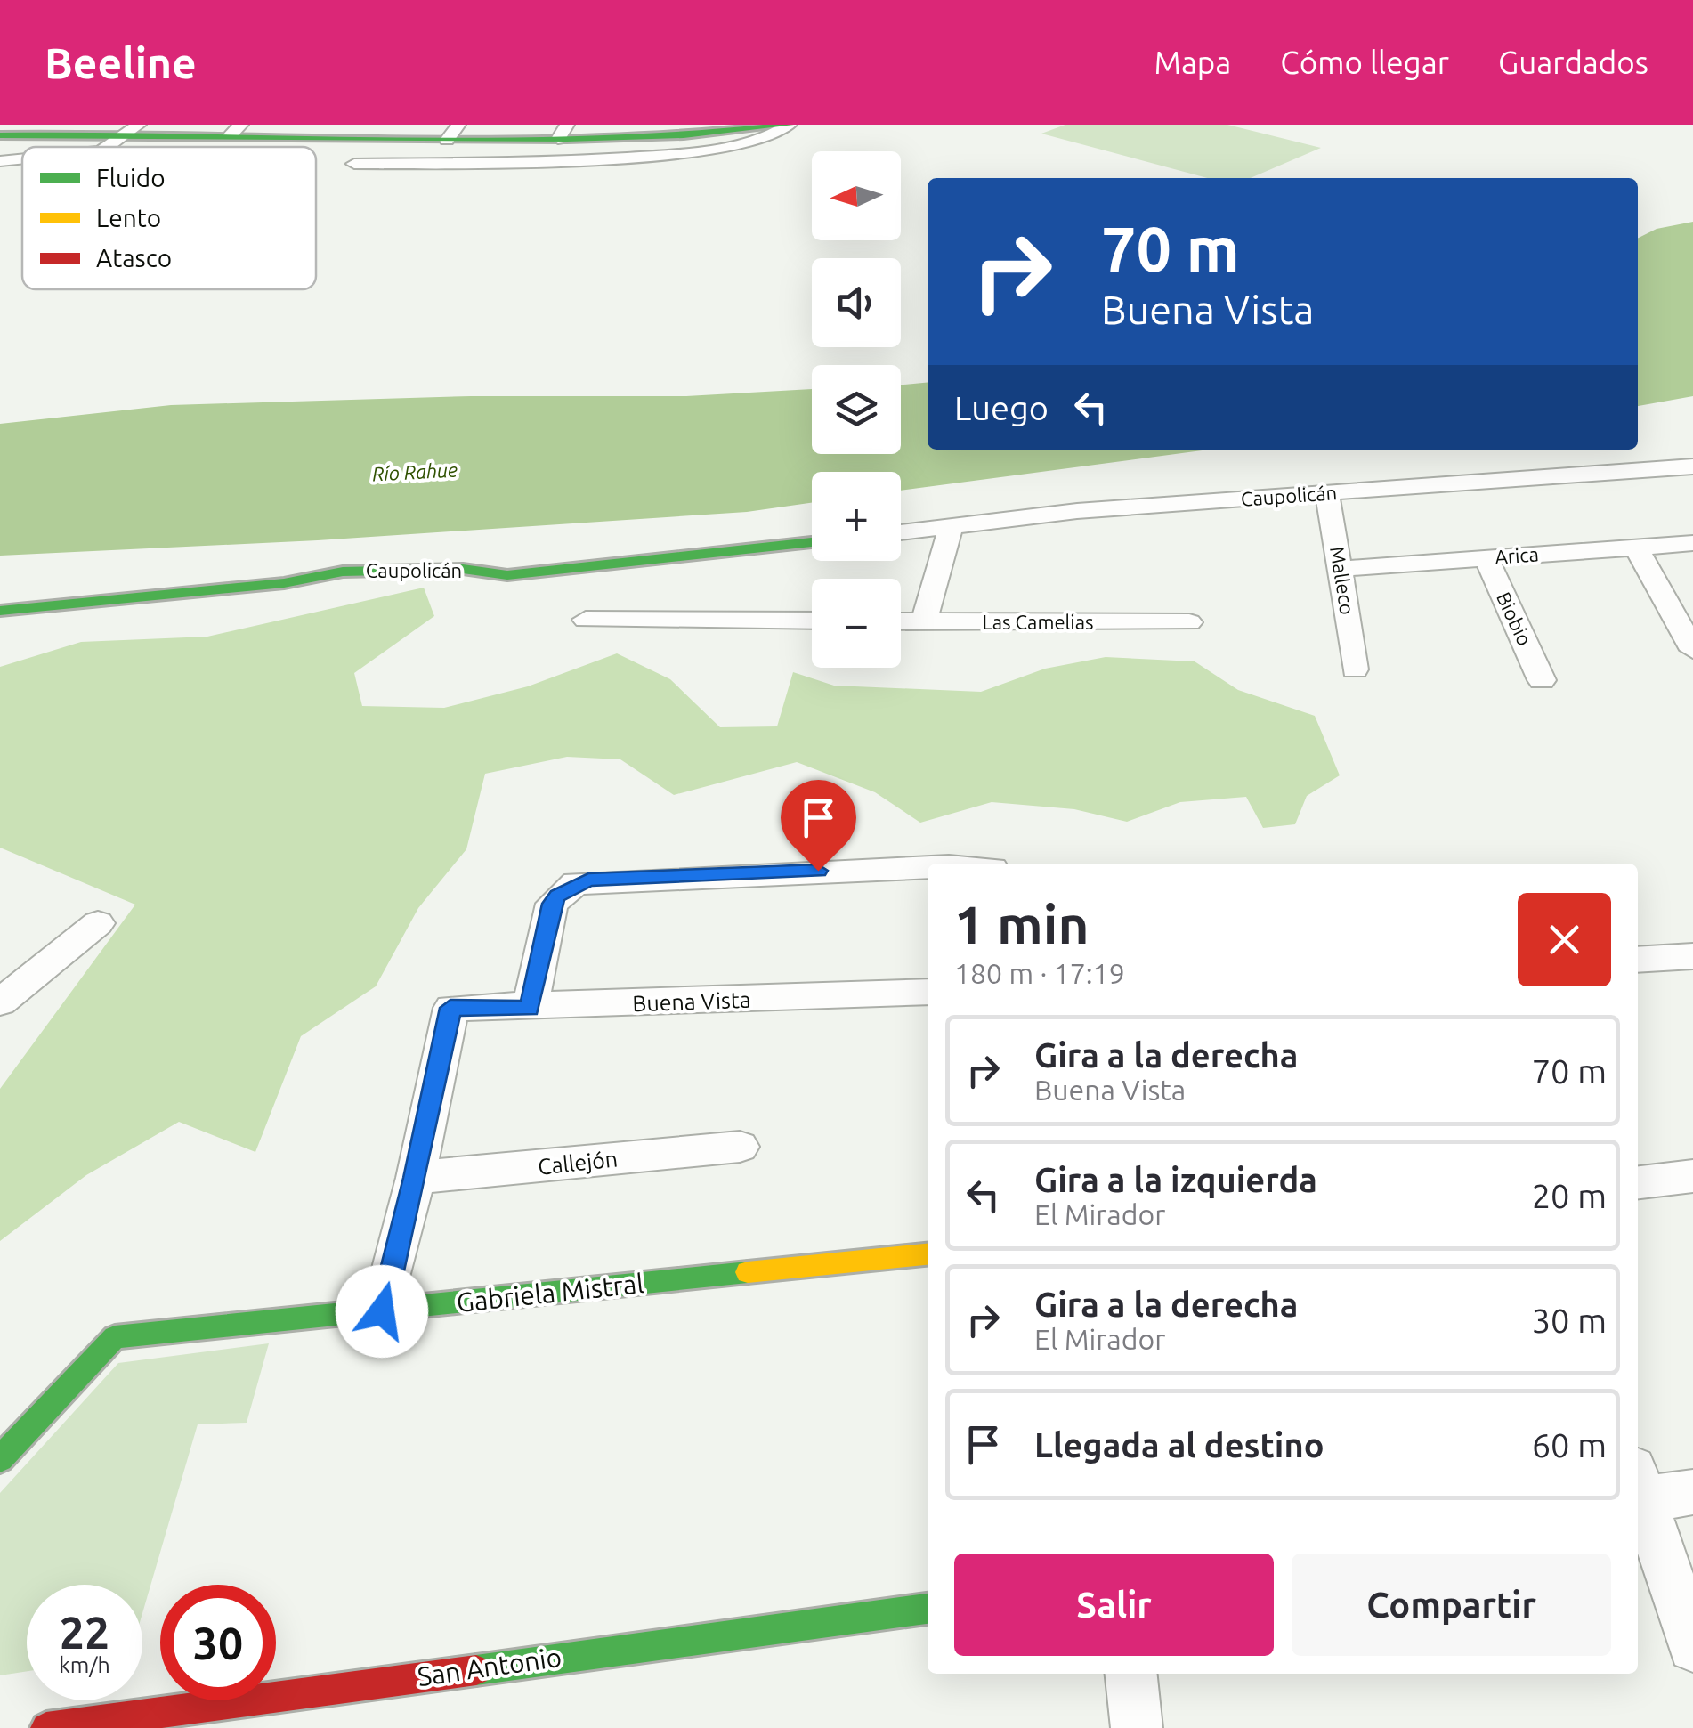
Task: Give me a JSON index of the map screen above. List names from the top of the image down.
{
  "streets": {
    "street": [
      "Caupolicán",
      "Arica",
      "Malleco",
      "Biobio",
      "Las Camelias",
      "Buena Vista",
      "Callejón",
      "Gabriela Mistral",
      "San Antonio"
    ]
  },
  "crossings": [
    ["Caupolicán", "Malleco"],
    ["Arica", "Malleco"],
    ["Arica", "Biobio"],
    ["Buena Vista", "Callejón"]
  ],
  "water": ["Río Rahue"],
  "legend": ["Fluido", "Lento", "Atasco"],
  "north": "left",
  "page": {
    "header": "Beeline",
    "nav": ["Mapa", "Cómo llegar", "Guardados"],
    "map_buttons": ["+", "−"],
    "turn": ["70 m", "Buena Vista"],
    "then": "Luego",
    "heading": ["1 min", "180 m · 17:19"],
    "list": [
      {
        "name": "Gira a la derecha",
        "note": "Buena Vista",
        "value": "70 m"
      },
      {
        "name": "Gira a la izquierda",
        "note": "El Mirador",
        "value": "20 m"
      },
      {
        "name": "Gira a la derecha",
        "note": "El Mirador",
        "value": "30 m"
      },
      {
        "name": "Llegada al destino",
        "value": "60 m"
      }
    ],
    "buttons": ["Salir", "Compartir"],
    "speed": "22 km/h",
    "limit": "30"
  }
}
